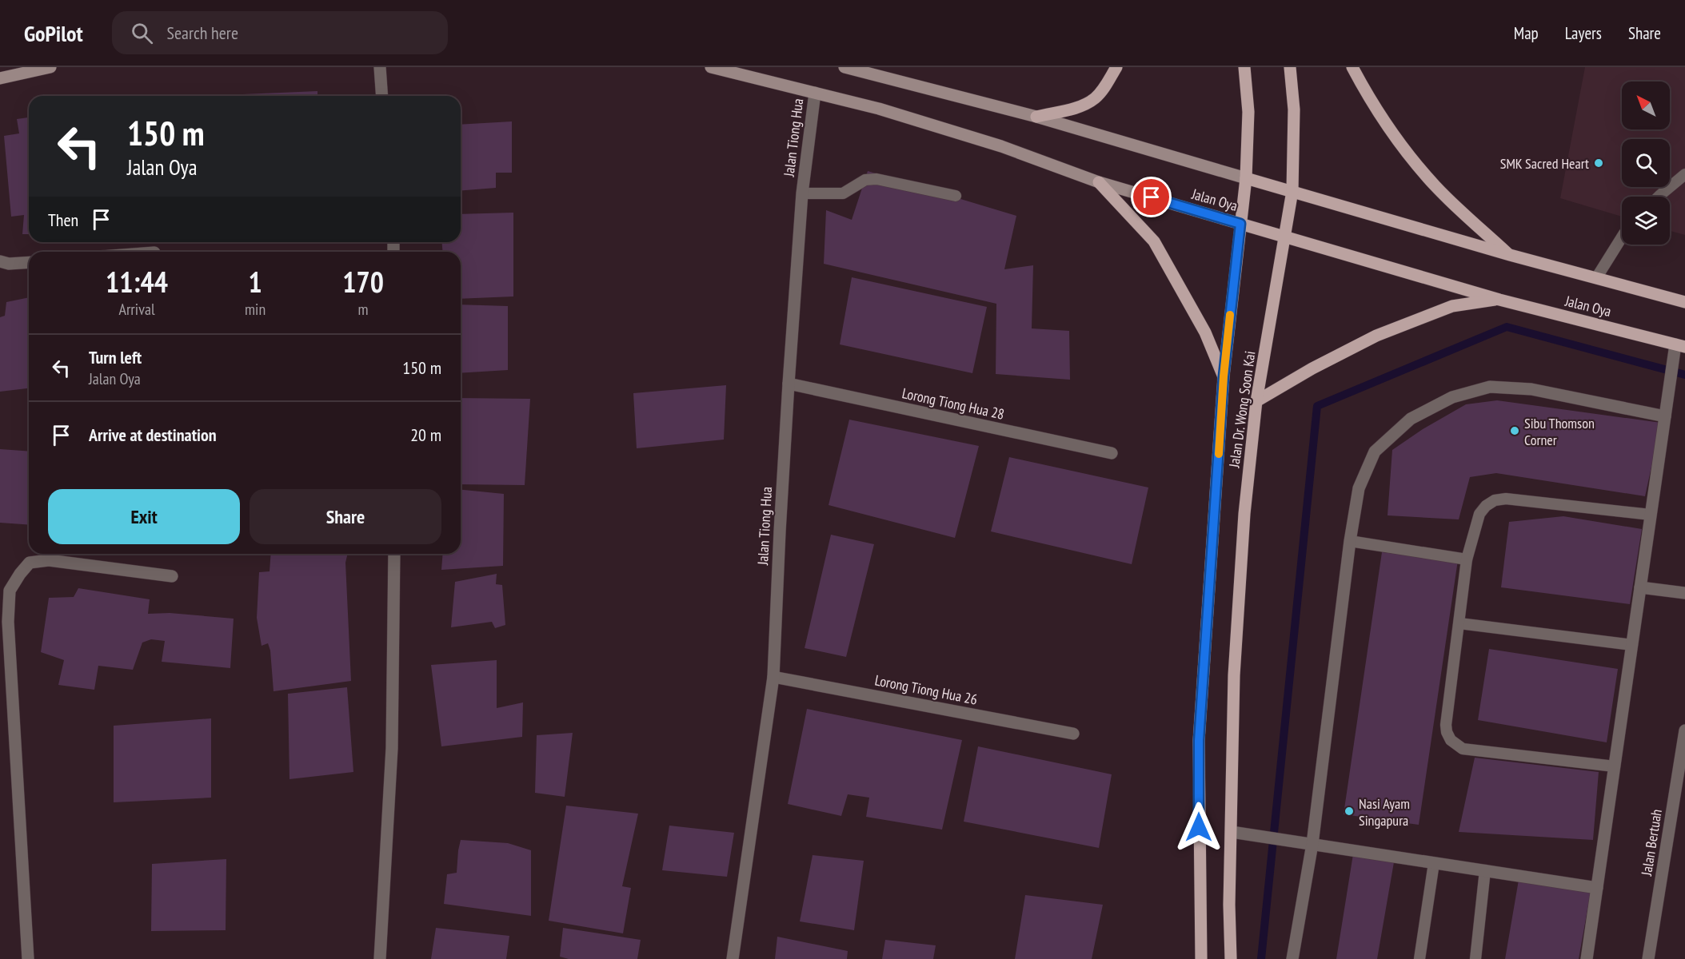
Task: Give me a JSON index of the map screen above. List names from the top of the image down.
{
  "streets": {
    "main road": ["Jalan Oya", "Jalan Dr. Wong Soon Kai"],
    "street": [
      "Jalan Tiong Hua",
      "Lorong Tiong Hua 28",
      "Lorong Tiong Hua 26",
      "Jalan Bertuah"
    ]
  },
  "crossings": [
    ["Jalan Tiong Hua", "Jalan Oya"],
    ["Jalan Tiong Hua", "Lorong Tiong Hua 28"],
    ["Jalan Tiong Hua", "Lorong Tiong Hua 26"],
    ["Jalan Oya", "Jalan Dr. Wong Soon Kai"]
  ],
  "places": ["SMK Sacred Heart", "Sibu Thomson Corner", "Nasi Ayam Singapura"],
  "north": "top left",
  "page": {
    "header": "GoPilot",
    "search": "Search here",
    "nav": ["Map", "Layers", "Share"],
    "turn": ["150 m", "Jalan Oya"],
    "then": "Then",
    "eta": [
      "11:44",
      "Arrival",
      "1",
      "min",
      "170",
      "m"
    ],
    "list": [
      {
        "name": "Turn left",
        "note": "Jalan Oya",
        "value": "150 m"
      },
      {
        "name": "Arrive at destination",
        "value": "20 m"
      }
    ],
    "buttons": ["Exit", "Share"]
  }
}
